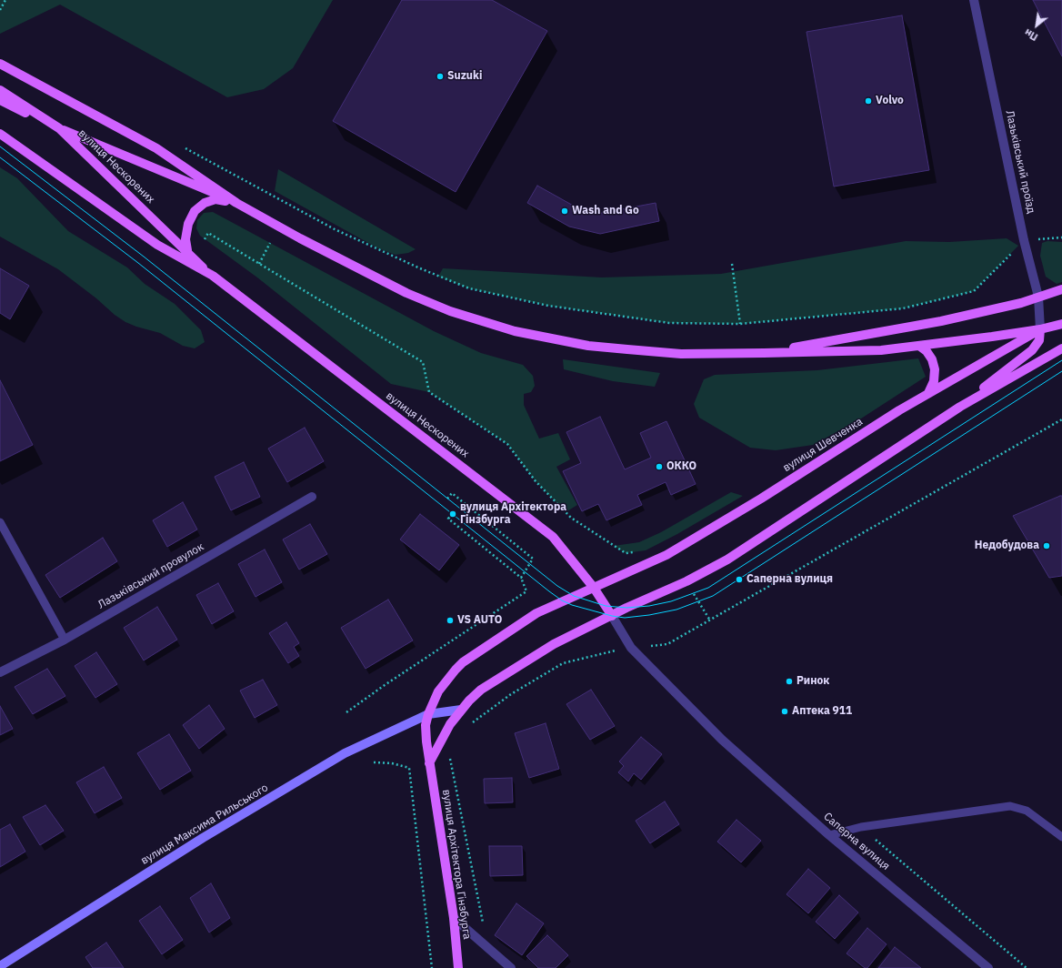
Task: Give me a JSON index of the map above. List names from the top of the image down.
{
  "streets": {
    "main road": [
      "вулиця Нескорених",
      "вулиця Шевченка",
      "вулиця Максима Рильського",
      "вулиця Архітектора Гінзбурга"
    ],
    "street": ["Лазьківський проїзд", "Лазьківський провулок", "Саперна вулиця"]
  },
  "crossings": [
    ["Лазьківський проїзд", "вулиця Шевченка"],
    ["вулиця Нескорених", "вулиця Шевченка"],
    ["вулиця Нескорених", "Саперна вулиця"]
  ],
  "places": [
    "Suzuki",
    "Volvo",
    "Wash and Go",
    "ОККО",
    "вулиця Архітектора Гінзбурга",
    "Недобудова",
    "Саперна вулиця",
    "VS AUTO",
    "Ринок",
    "Аптека 911"
  ],
  "north": "bottom left"
}
